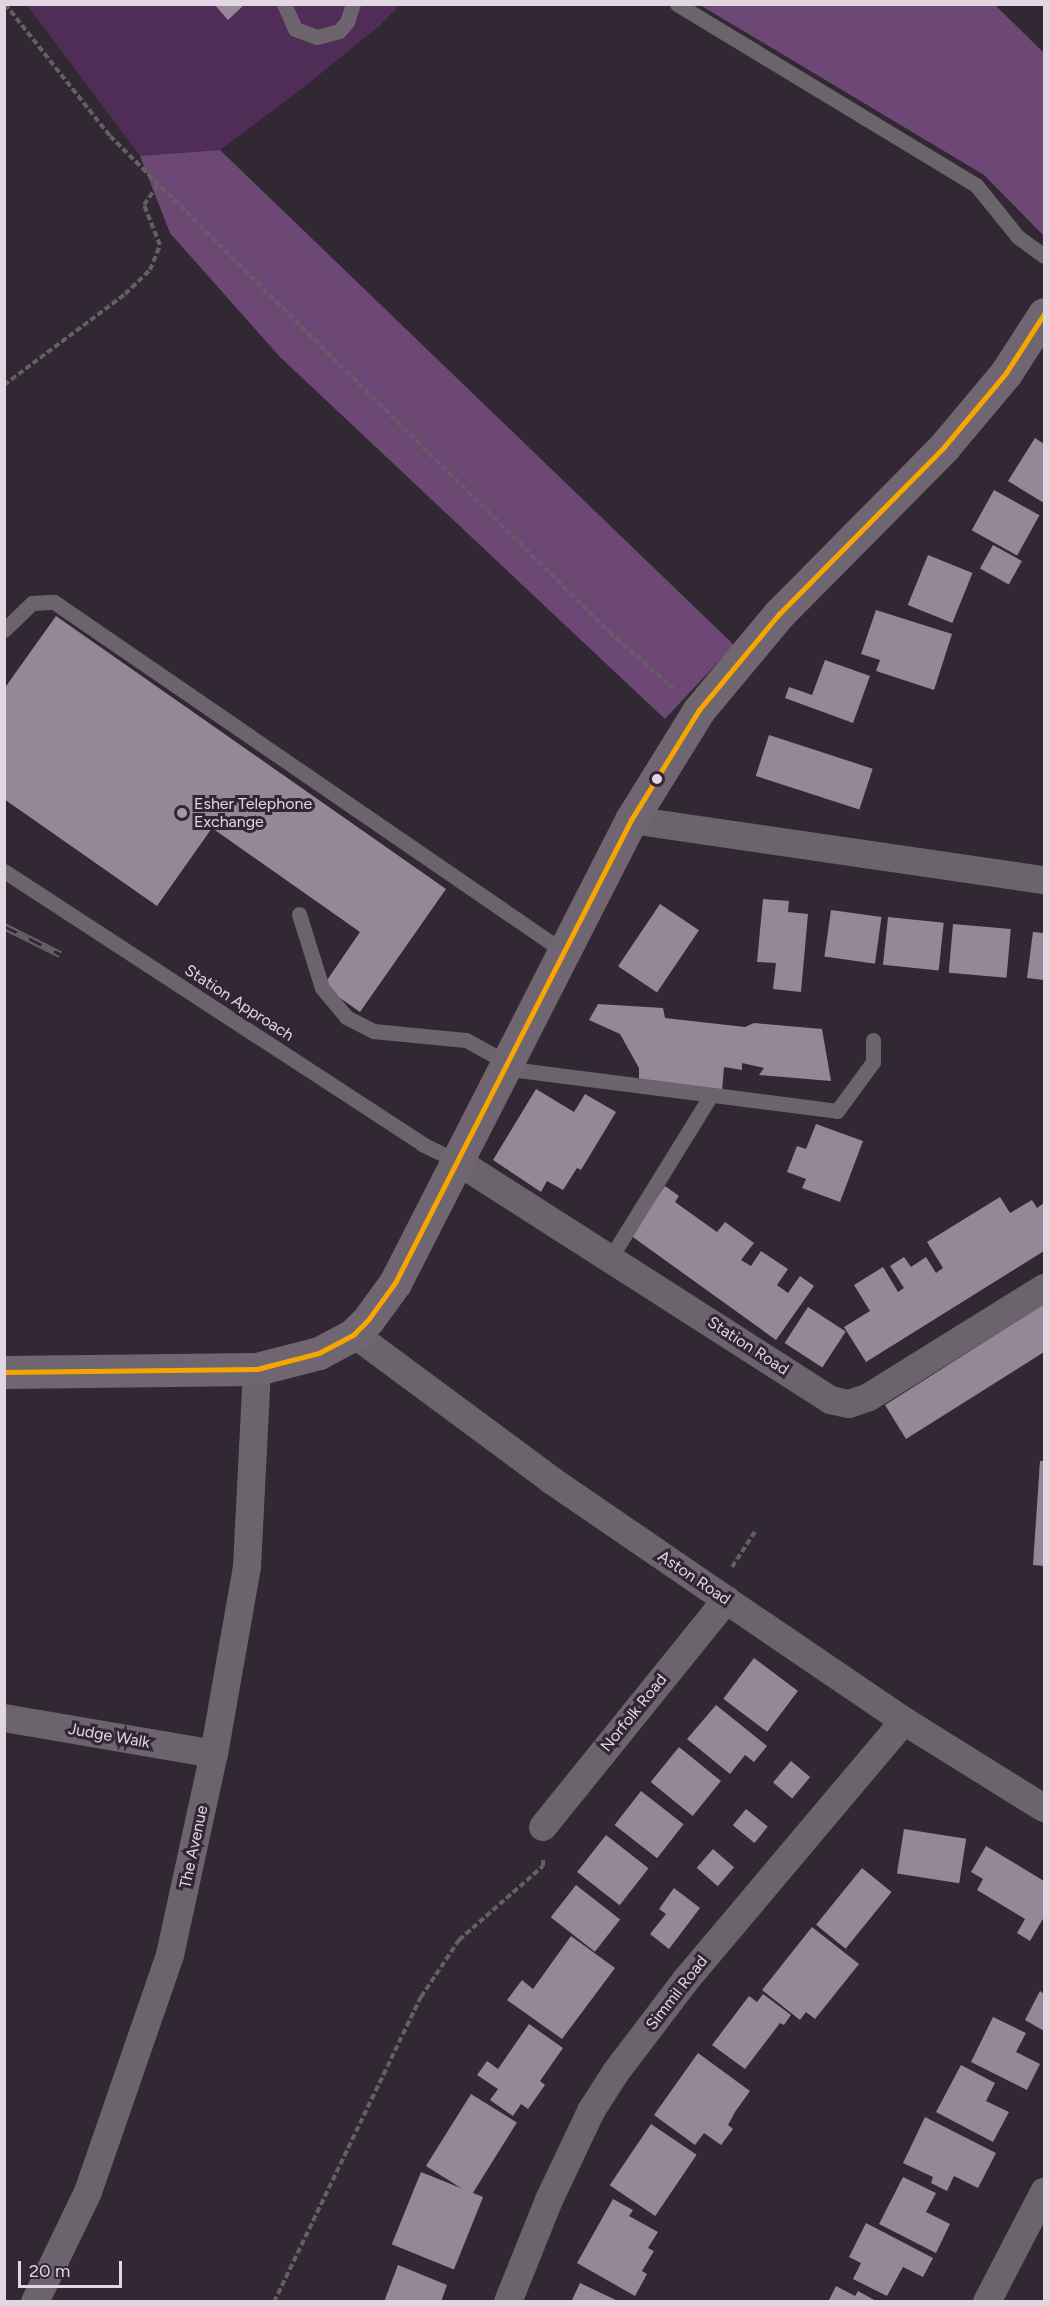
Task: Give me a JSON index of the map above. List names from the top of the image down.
{
  "streets": {
    "street": [
      "Station Road",
      "Aston Road",
      "Norfolk Road",
      "Judge Walk",
      "The Avenue",
      "Simmil Road"
    ],
    "lane": ["Station Approach"]
  },
  "crossings": [
    ["Station Approach", "Station Road"],
    ["Aston Road", "Norfolk Road"],
    ["Aston Road", "Simmil Road"],
    ["Judge Walk", "The Avenue"]
  ],
  "places": ["Esher Telephone Exchange"],
  "scale_bar": "20 m"
}
